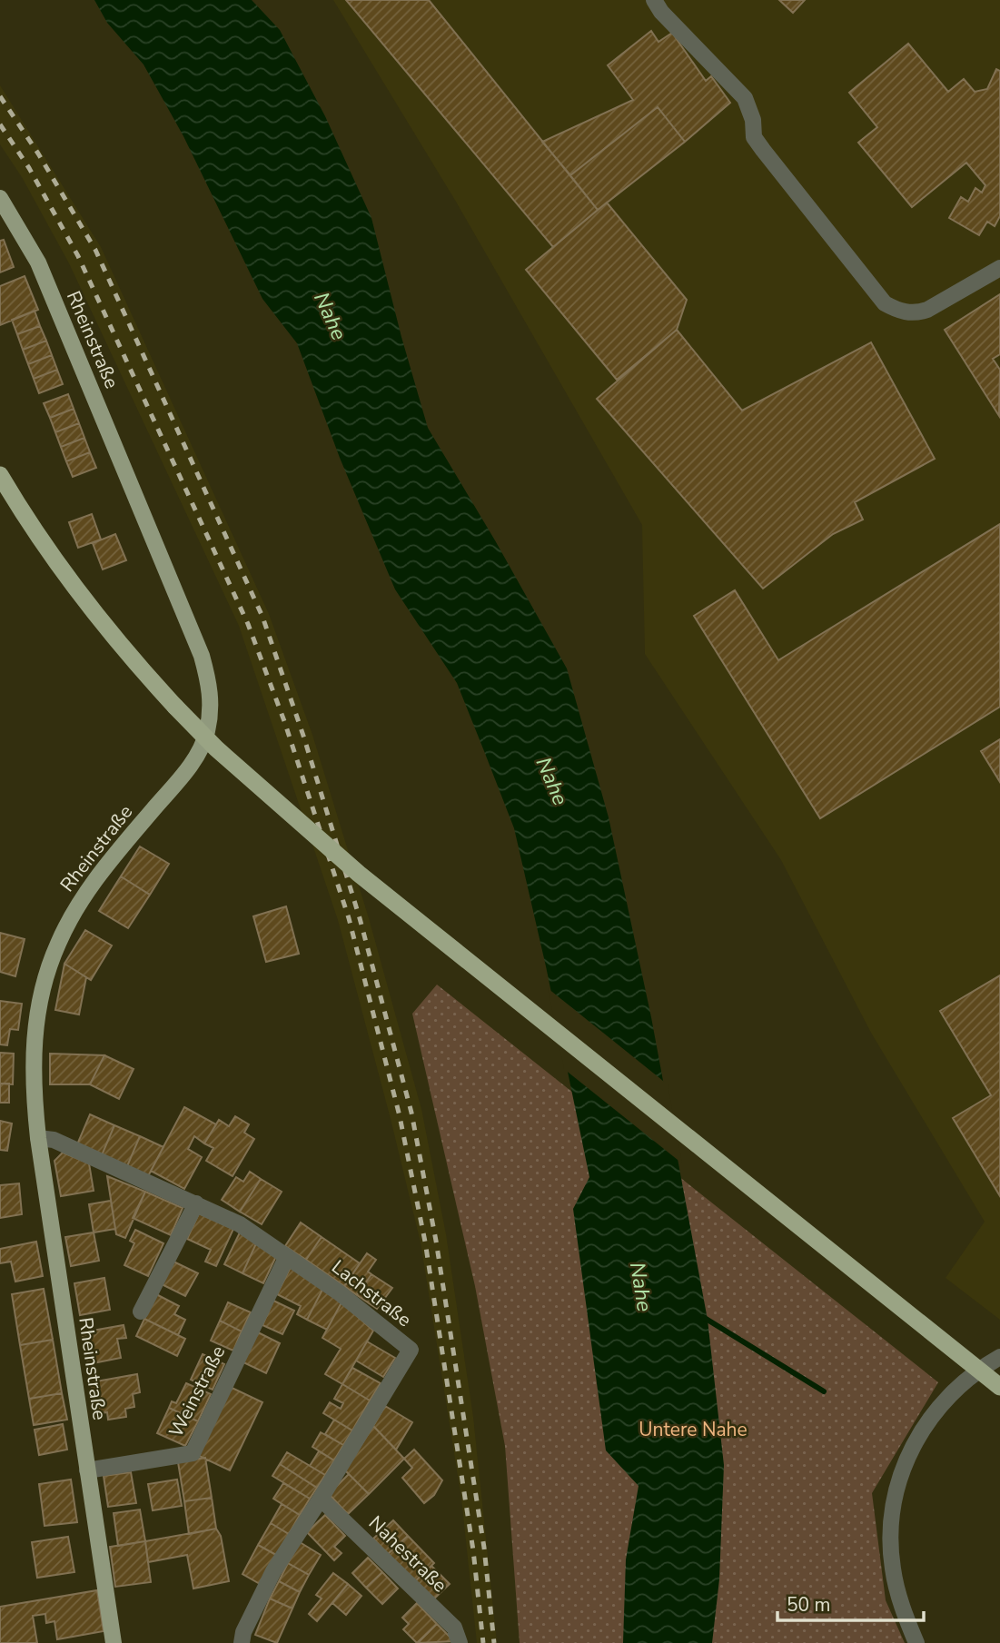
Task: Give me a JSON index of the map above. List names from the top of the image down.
{
  "streets": {
    "main road": ["Rheinstraße"],
    "street": ["Lachstraße", "Weinstraße", "Nahestraße"]
  },
  "crossings": [
    ["Rheinstraße", "Lachstraße"],
    ["Rheinstraße", "Weinstraße"],
    ["Lachstraße", "Weinstraße"],
    ["Lachstraße", "Nahestraße"]
  ],
  "water": ["Nahe"],
  "parks": ["Untere Nahe"],
  "scale_bar": "50 m"
}
